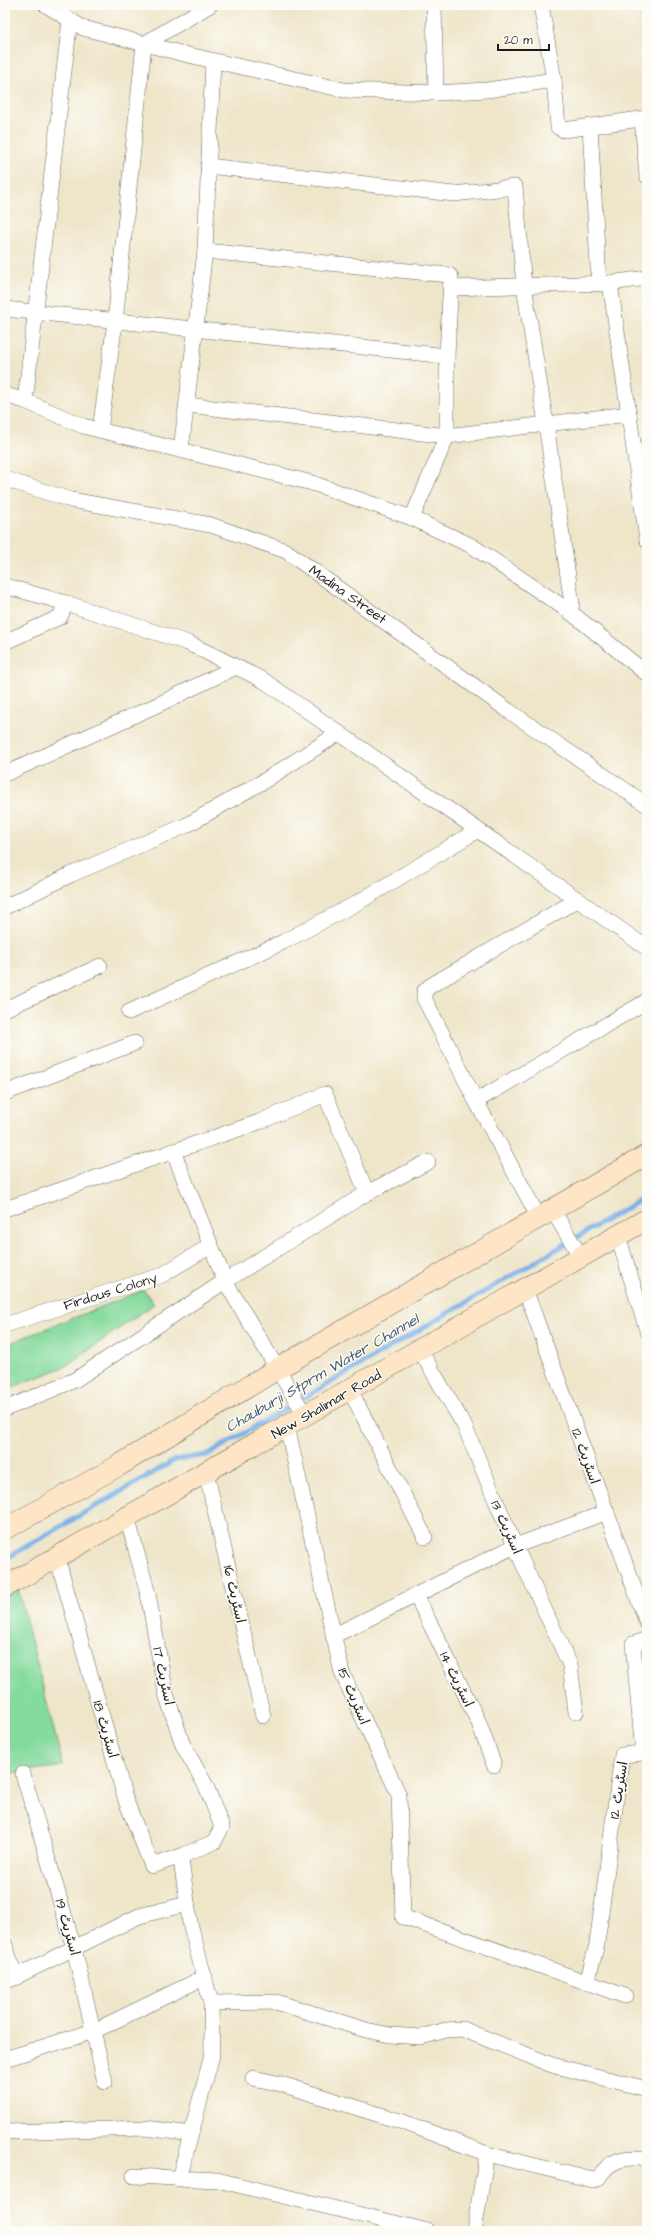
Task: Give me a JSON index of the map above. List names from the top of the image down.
{
  "streets": {
    "street": [
      "Madina Street",
      "Firdous Colony",
      "New Shalimar Road",
      "اسٹریٹ 12",
      "اسٹریٹ 13",
      "اسٹریٹ 16",
      "اسٹریٹ 17",
      "اسٹریٹ 14",
      "اسٹریٹ 15",
      "اسٹریٹ 18",
      "اسٹریٹ 19"
    ]
  },
  "crossings": [
    ["New Shalimar Road", "اسٹریٹ 12"],
    ["New Shalimar Road", "اسٹریٹ 13"],
    ["New Shalimar Road", "اسٹریٹ 16"],
    ["New Shalimar Road", "اسٹریٹ 17"],
    ["New Shalimar Road", "اسٹریٹ 15"],
    ["New Shalimar Road", "اسٹریٹ 18"],
    ["اسٹریٹ 12", "اسٹریٹ 15"],
    ["اسٹریٹ 17", "اسٹریٹ 18"]
  ],
  "water": ["Chauburji Stprm Water Channel"],
  "scale_bar": "20 m"
}
